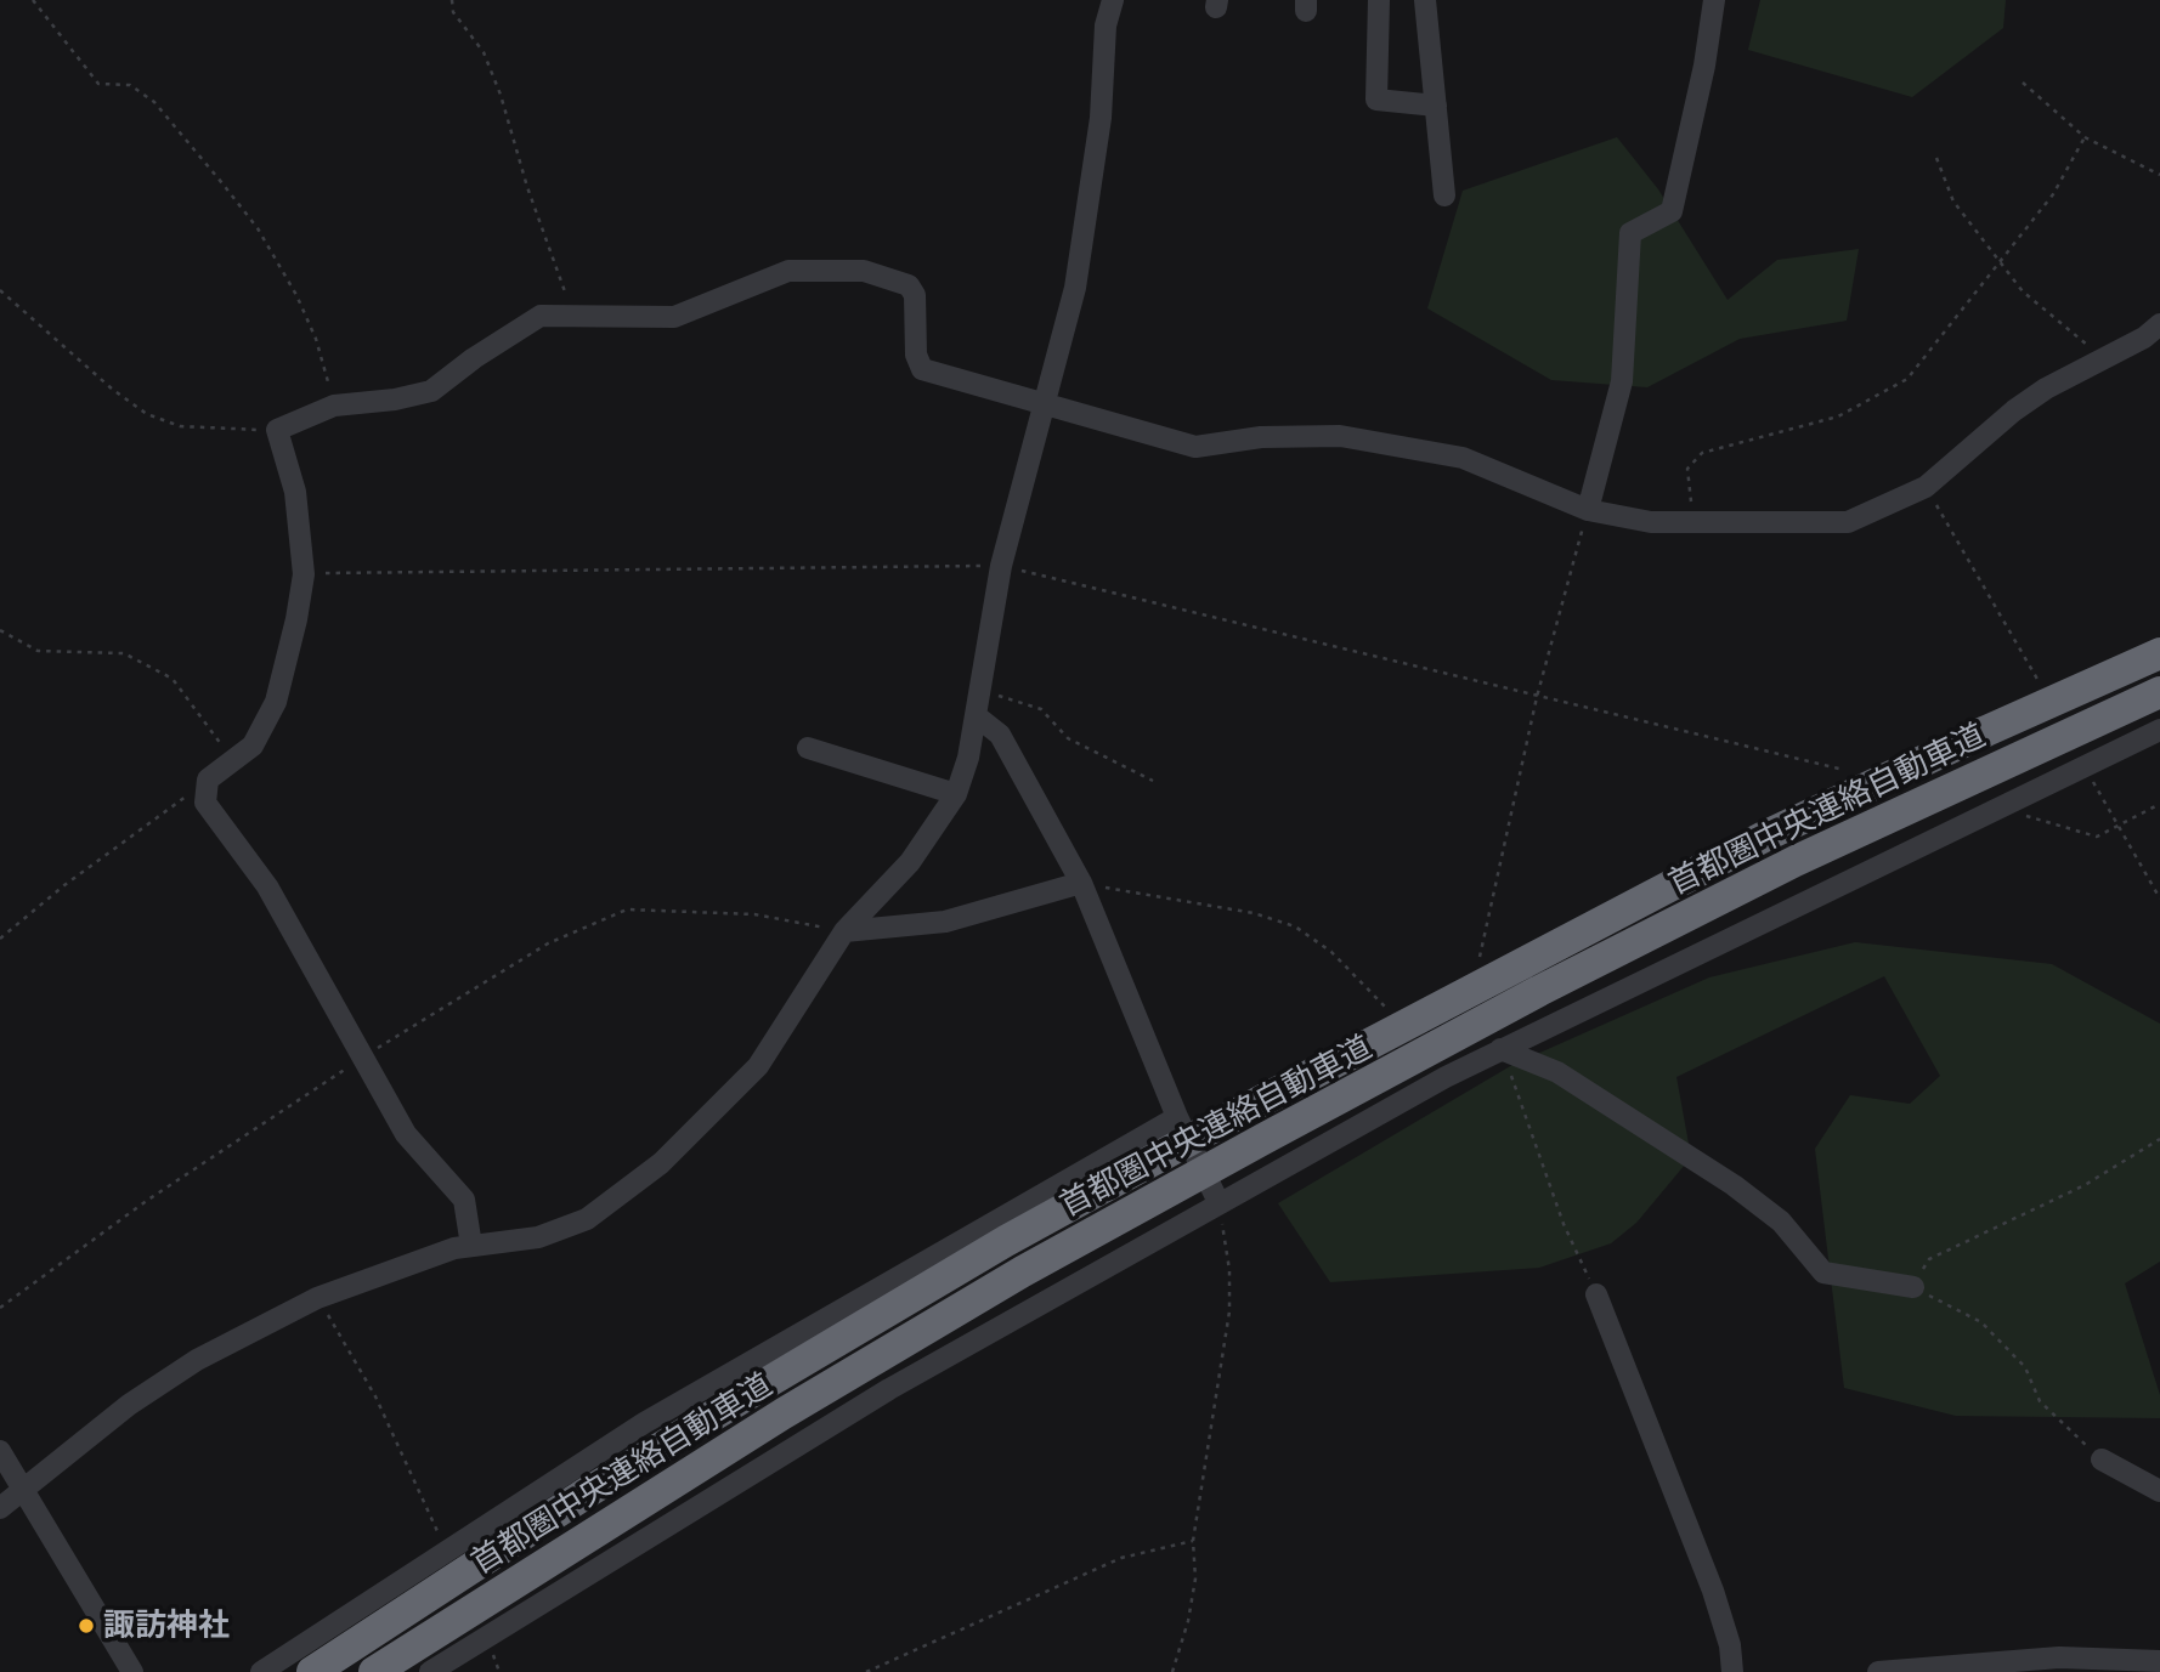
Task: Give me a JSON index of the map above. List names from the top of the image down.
{
  "streets": {
    "highway": ["首都圏中央連絡自動車道"]
  },
  "places": ["諏訪神社"]
}
